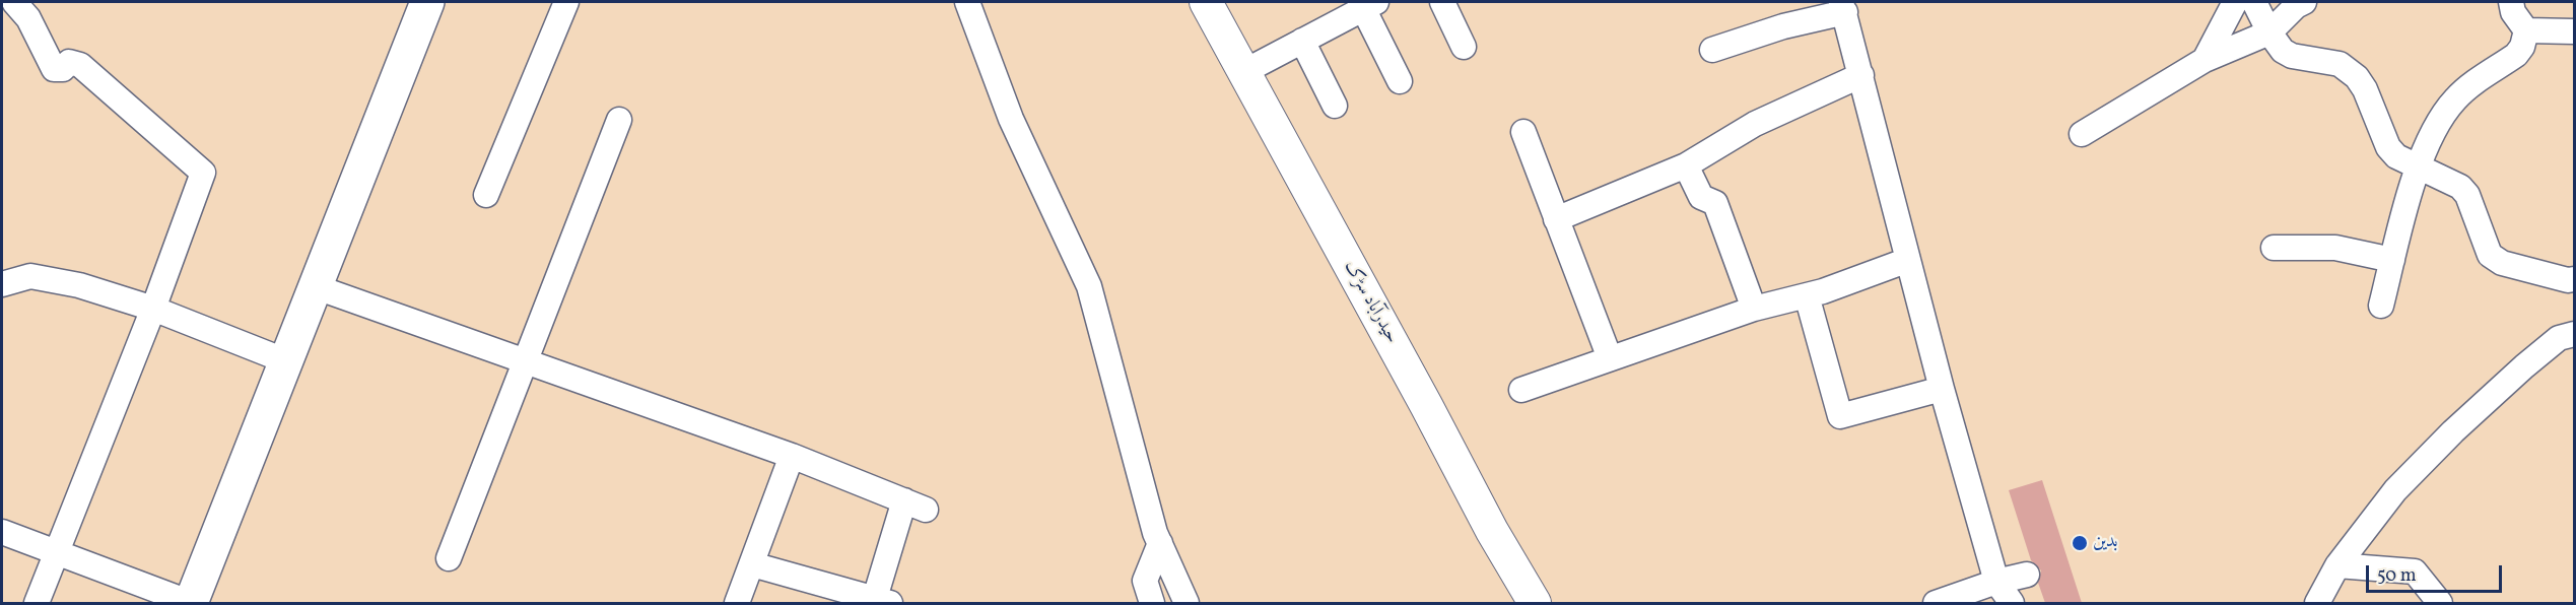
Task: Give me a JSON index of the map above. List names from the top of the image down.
{
  "streets": {
    "main road": ["حیدرآباد سڑک"]
  },
  "places": ["بدين"],
  "scale_bar": "50 m"
}
